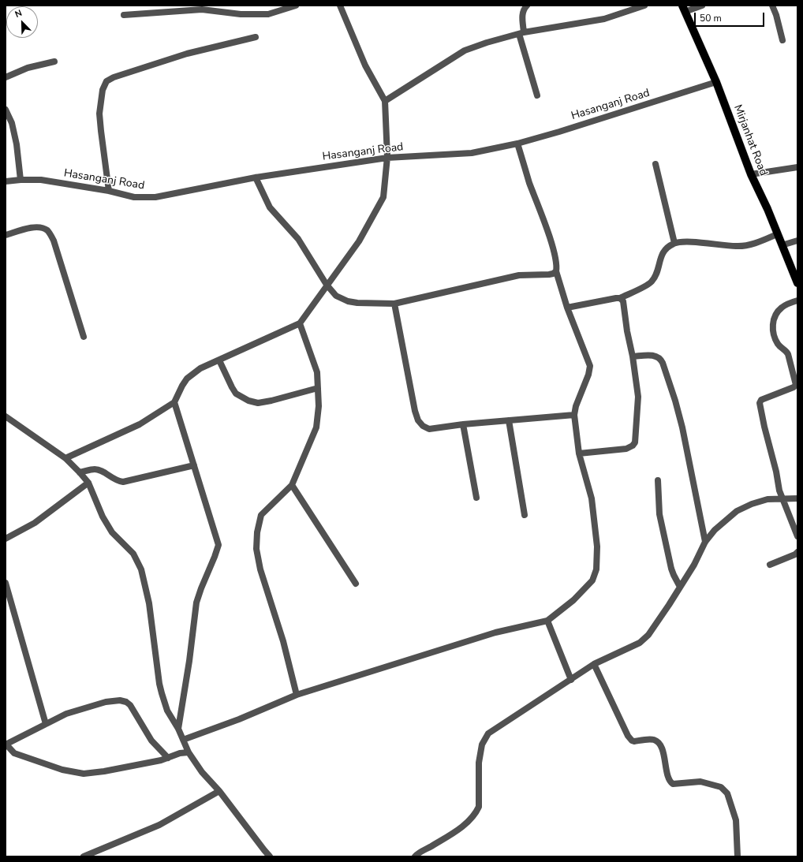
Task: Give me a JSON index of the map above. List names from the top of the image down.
{
  "streets": {
    "main road": ["Mirjanhat Road"],
    "street": ["Hasanganj Road"]
  },
  "crossings": [
    ["Hasanganj Road", "Mirjanhat Road"]
  ],
  "scale_bar": "50 m",
  "north": "top left"
}
